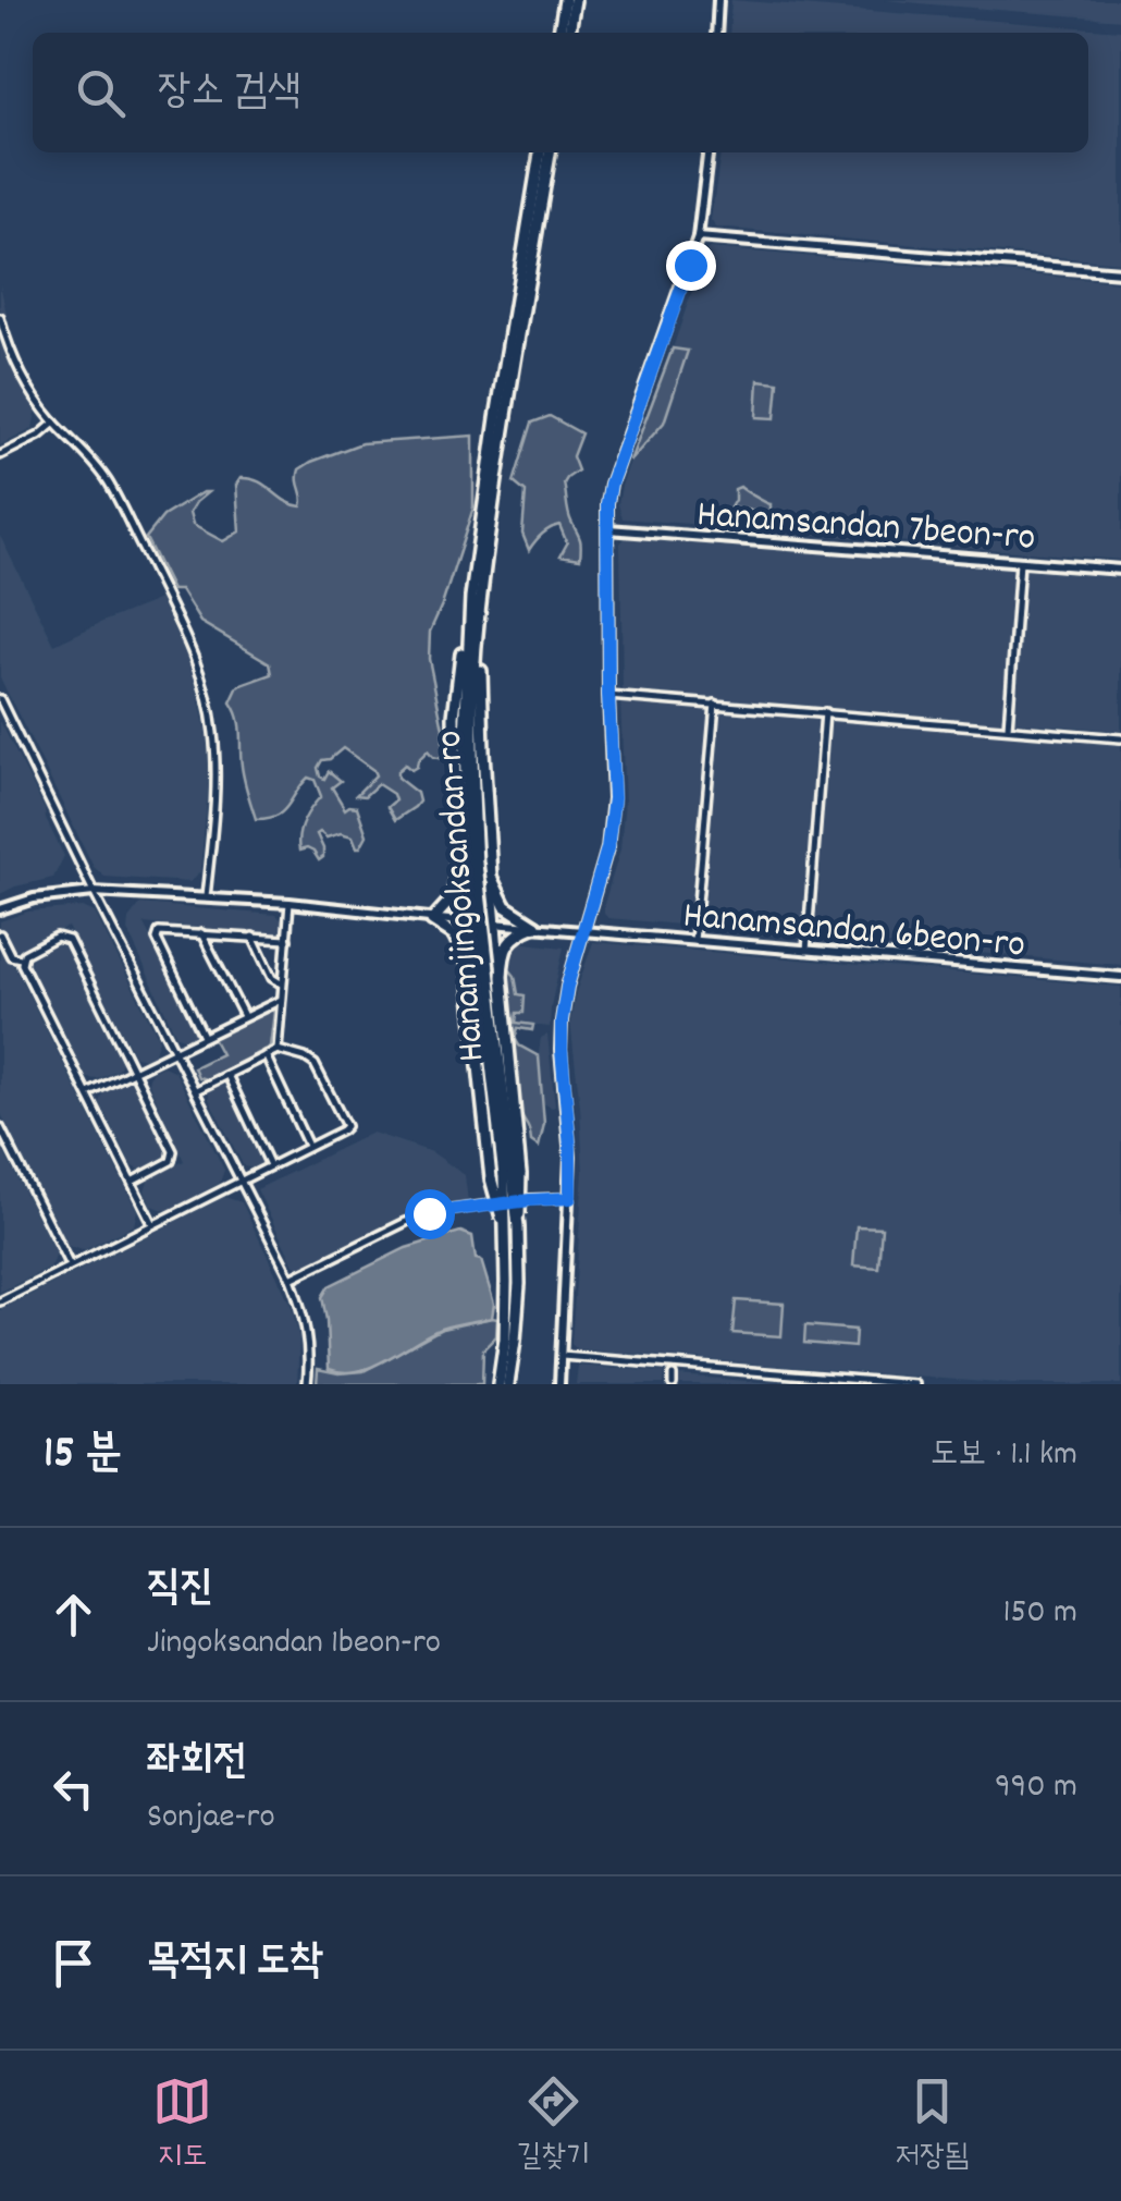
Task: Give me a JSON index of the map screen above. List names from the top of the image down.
{
  "streets": {
    "highway": ["Hanamjingoksandan-ro"],
    "street": ["Hanamsandan 7beon-ro", "Hanamsandan 6beon-ro"]
  },
  "page": {
    "search": "장소 검색",
    "heading": ["15 분", "도보 · 1.1 km"],
    "list": [
      ["직진", "Jingoksandan 1beon-ro", "150 m"],
      ["좌회전", "Sonjae-ro", "990 m"],
      "목적지 도착"
    ],
    "nav": ["지도", "길찾기", "저장됨"]
  }
}
